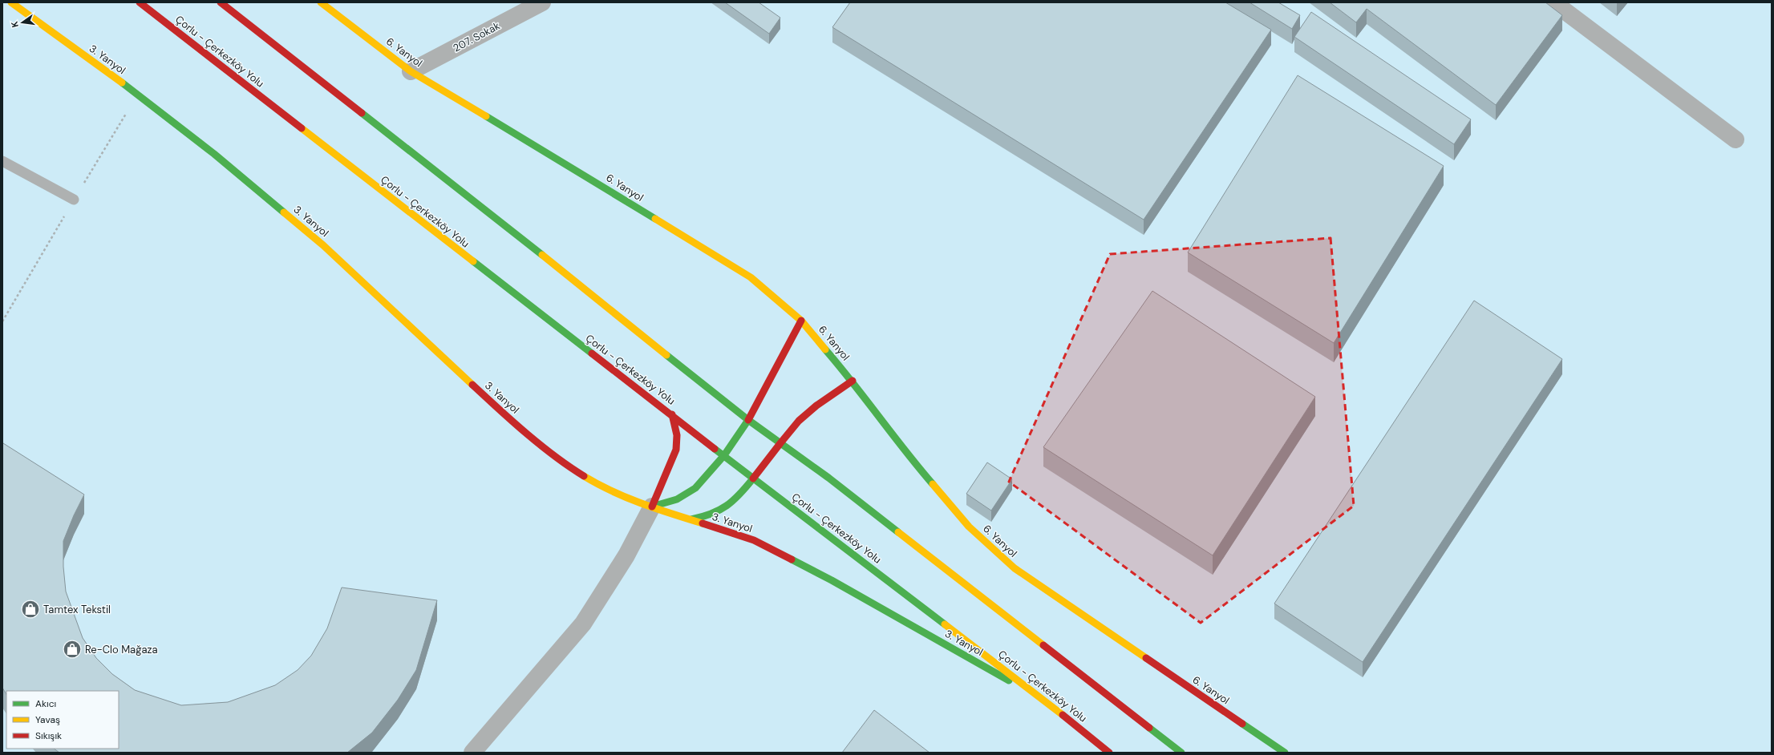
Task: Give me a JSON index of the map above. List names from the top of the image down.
{
  "streets": {
    "main road": ["Çorlu - Çerkezköy Yolu", "6. Yanyol", "3. Yanyol"],
    "street": ["207. Sokak"]
  },
  "crossings": [
    ["207. Sokak", "6. Yanyol"],
    ["Çorlu - Çerkezköy Yolu", "3. Yanyol"]
  ],
  "places": {
    "shop": ["Tamtex Tekstil", "Re-Clo Mağaza"]
  },
  "legend": ["Akıcı", "Yavaş", "Sıkışık"],
  "north": "left"
}
